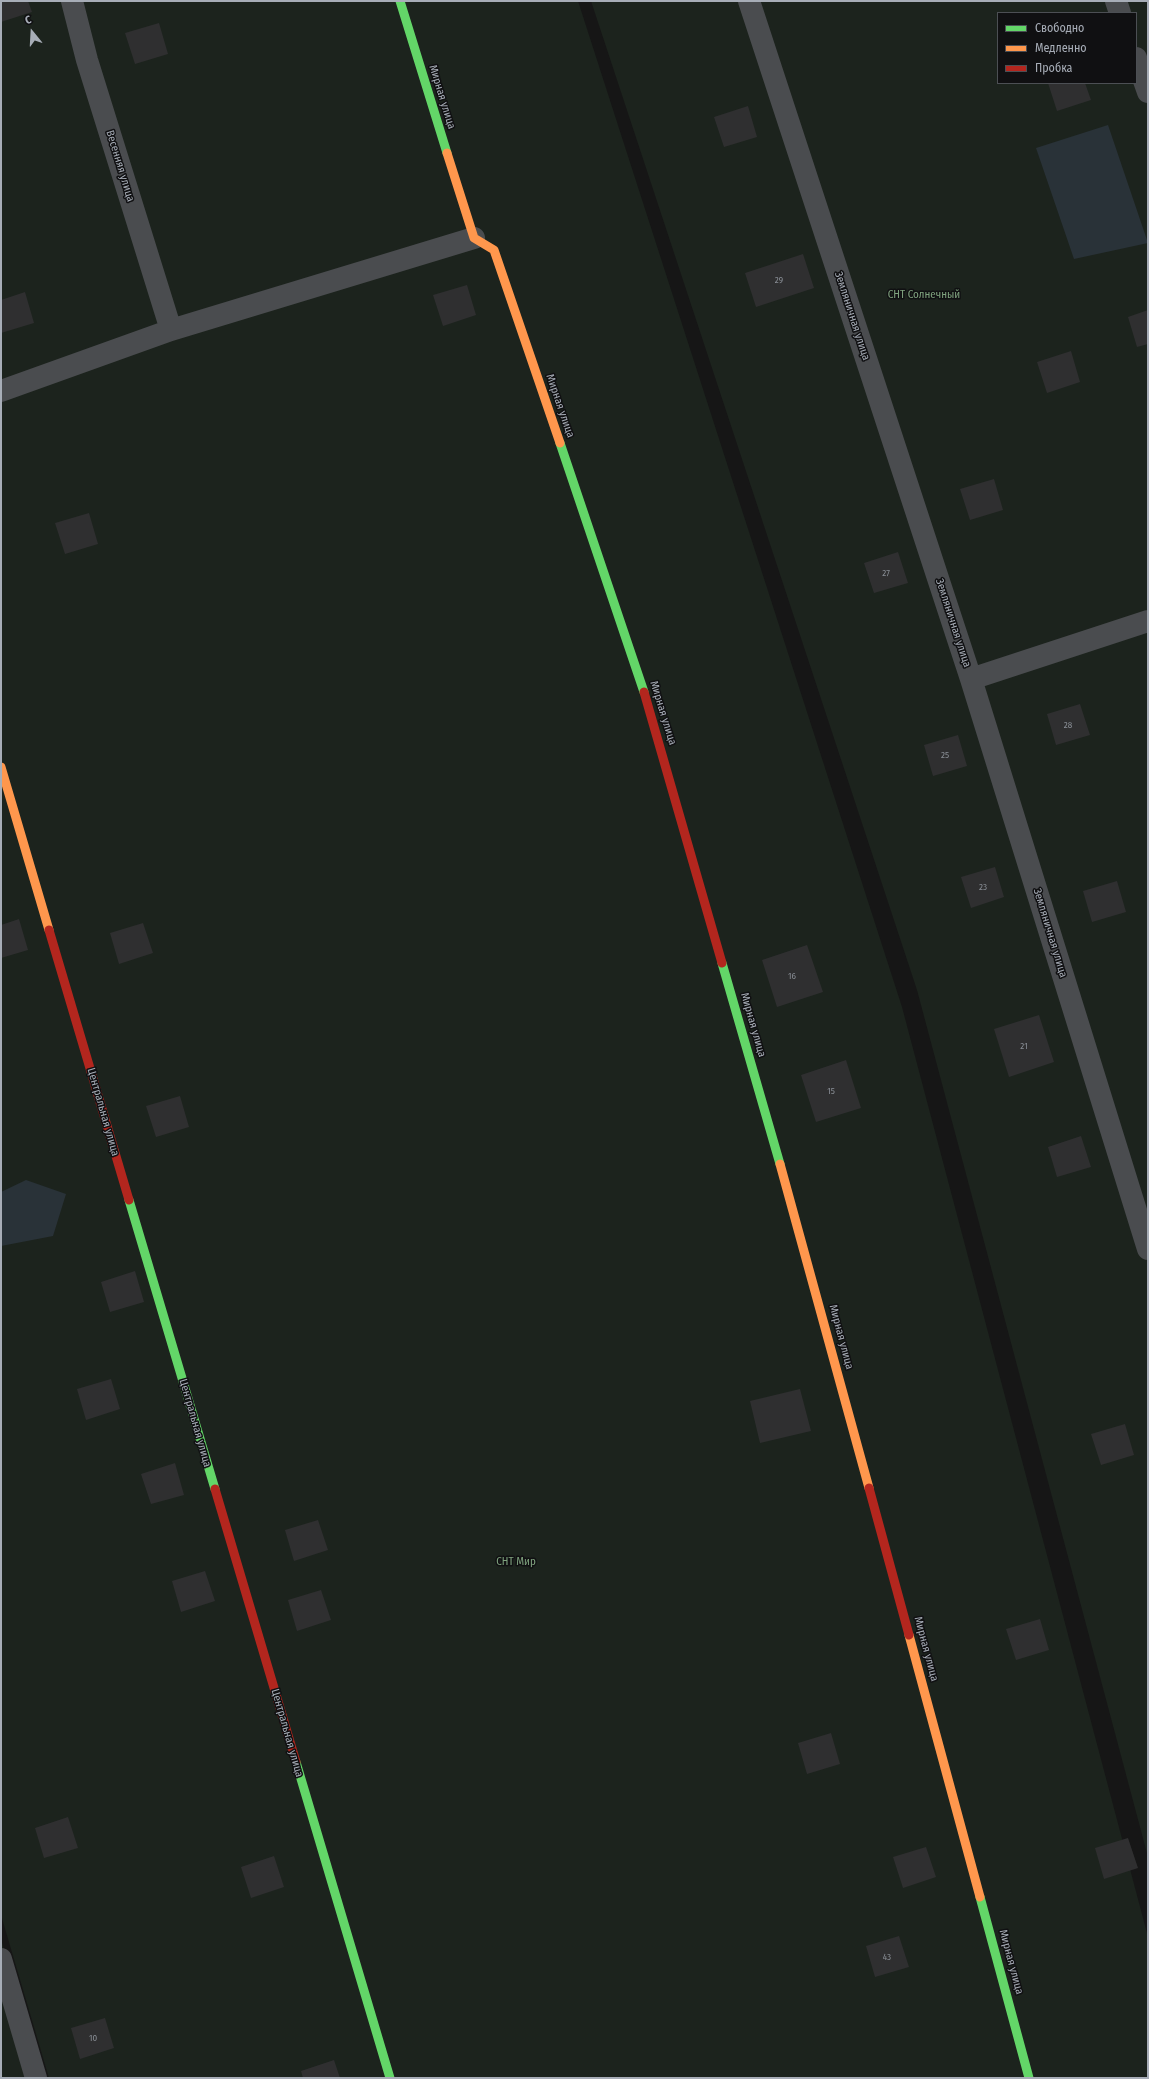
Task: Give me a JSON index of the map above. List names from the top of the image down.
{
  "streets": {
    "street": [
      "Мирная улица",
      "Весенняя улица",
      "Земляничная улица",
      "Центральная улица"
    ]
  },
  "parks": ["СНТ Солнечный", "СНТ Мир"],
  "house_numbers": [
    "29",
    "27",
    "28",
    "25",
    "23",
    "16",
    "21",
    "15",
    "43",
    "10"
  ],
  "legend": ["Свободно", "Медленно", "Пробка"],
  "north": "top"
}
